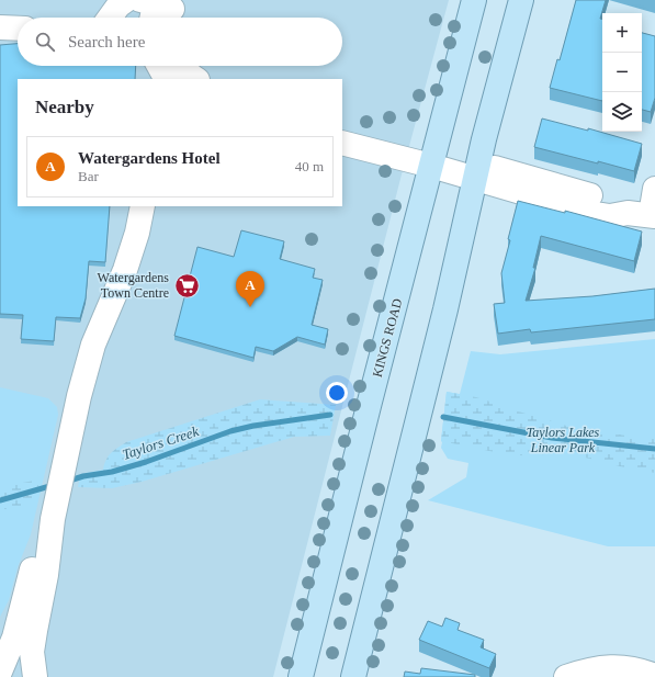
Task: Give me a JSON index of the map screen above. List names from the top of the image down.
{
  "streets": {
    "main road": ["KINGS ROAD"]
  },
  "water": ["Taylors Creek"],
  "parks": ["Taylors Lakes Linear Park"],
  "places": {
    "supermarket": ["Watergardens Town Centre"]
  },
  "page": {
    "map_buttons": ["+", "−"],
    "search": "Search here",
    "heading": "Nearby",
    "list": [
      {
        "mark": "A",
        "name": "Watergardens Hotel",
        "note": "Bar",
        "value": "40 m"
      }
    ],
    "pins": "A"
  }
}
